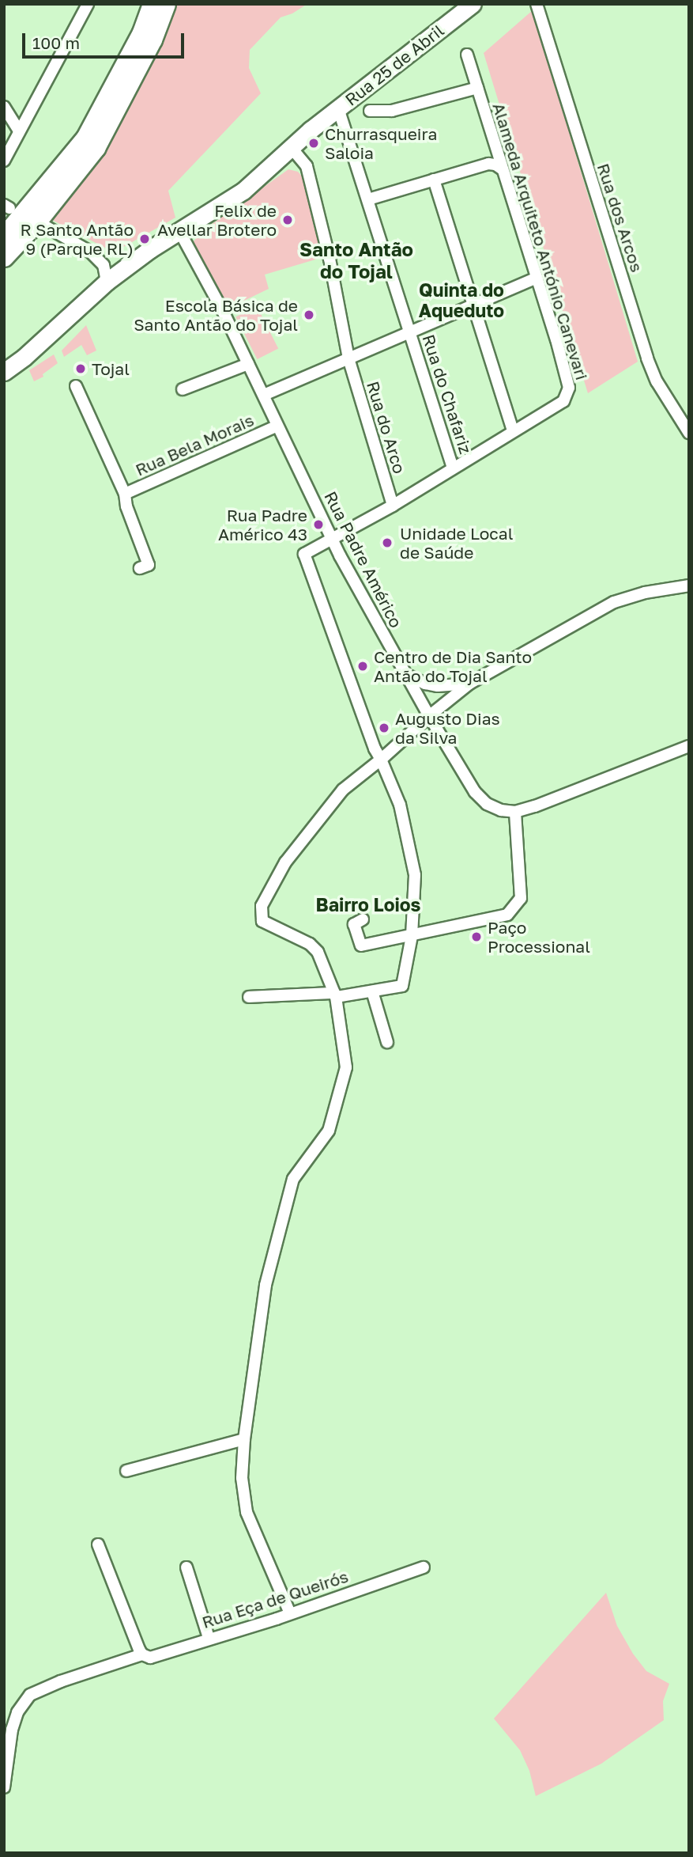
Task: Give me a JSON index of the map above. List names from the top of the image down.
{
  "streets": {
    "main road": ["Rua 25 de Abril"],
    "street": [
      "Rua dos Arcos",
      "Alameda Arquiteto António Canevari",
      "Rua do Chafariz",
      "Rua do Arco",
      "Rua Bela Morais",
      "Rua Padre Américo",
      "Rua Eça de Queirós"
    ]
  },
  "crossings": [
    ["Rua 25 de Abril", "Rua do Chafariz"],
    ["Rua 25 de Abril", "Rua do Arco"],
    ["Rua 25 de Abril", "Rua Padre Américo"],
    ["Alameda Arquiteto António Canevari", "Rua do Chafariz"],
    ["Alameda Arquiteto António Canevari", "Rua do Arco"],
    ["Alameda Arquiteto António Canevari", "Rua Padre Américo"],
    ["Rua Bela Morais", "Rua Padre Américo"]
  ],
  "districts": ["Santo Antão do Tojal", "Quinta do Aqueduto", "Bairro Loios"],
  "places": [
    "Churrasqueira Saloia",
    "Felix de Avellar Brotero",
    "R Santo Antão 9 (Parque RL)",
    "Escola Básica de Santo Antão do Tojal",
    "Tojal",
    "Rua Padre Américo 43",
    "Unidade Local de Saúde",
    "Centro de Dia Santo Antão do Tojal",
    "Augusto Dias da Silva",
    "Paço Processional"
  ],
  "scale_bar": "100 m"
}
